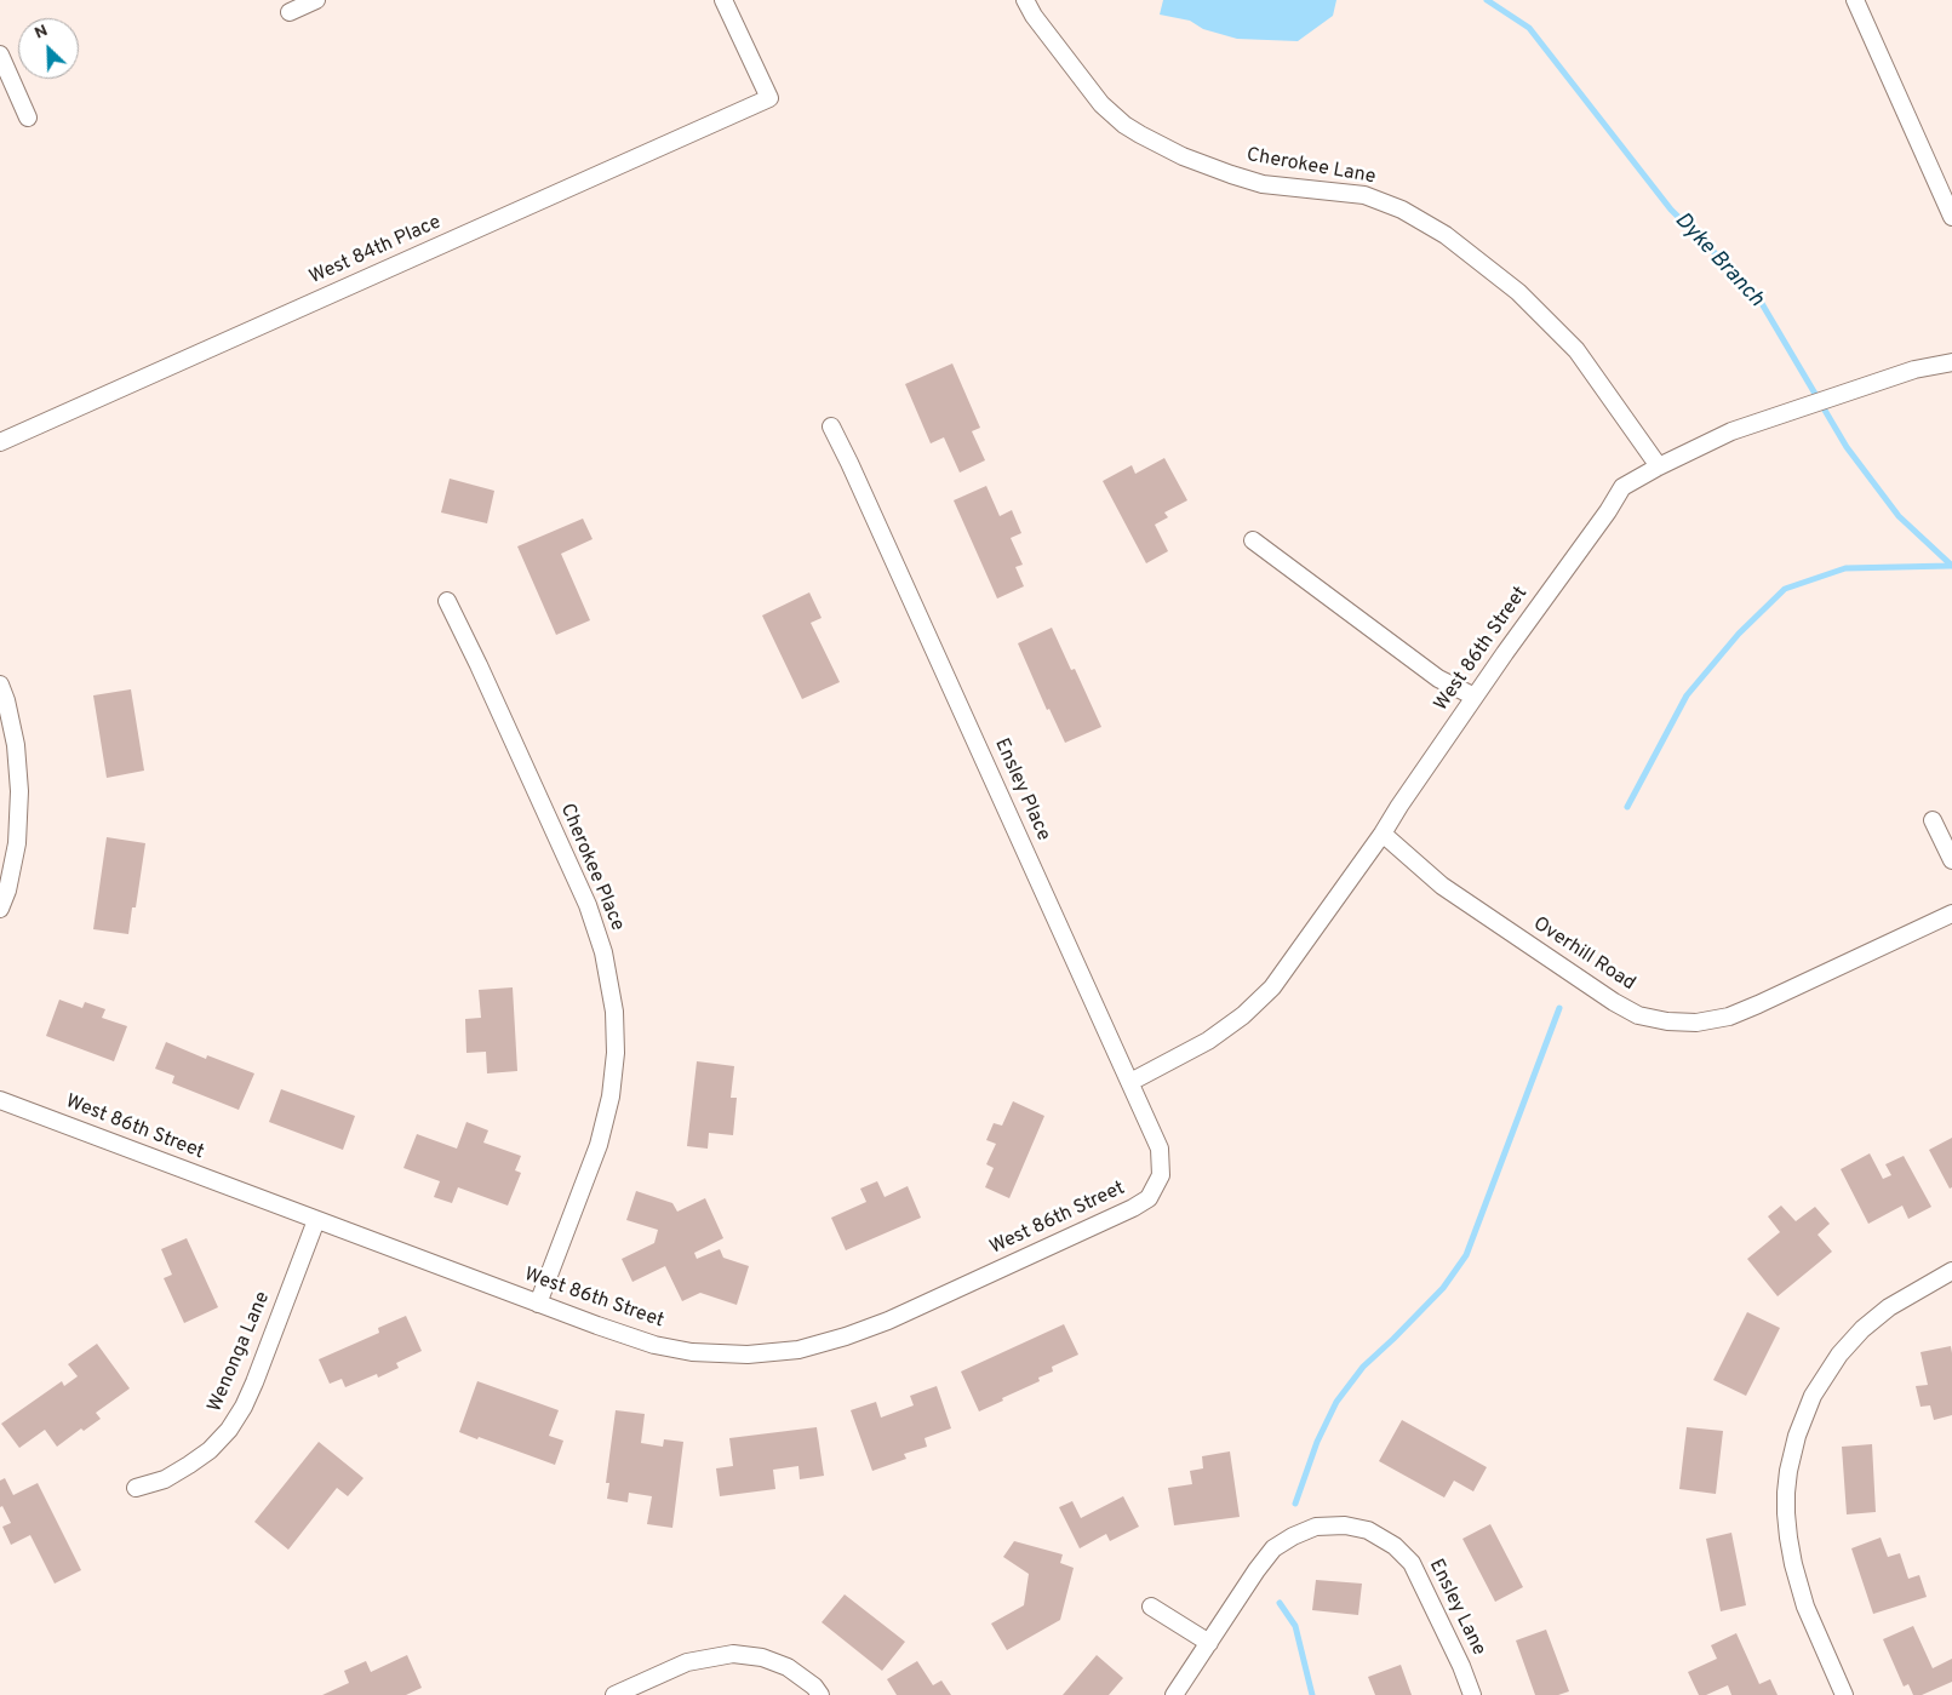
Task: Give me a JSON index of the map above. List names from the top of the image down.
{
  "streets": {
    "street": [
      "Cherokee Lane",
      "West 84th Place",
      "West 86th Street",
      "Ensley Place",
      "Cherokee Place",
      "Overhill Road",
      "Wenonga Lane",
      "Ensley Lane"
    ]
  },
  "crossings": [
    ["Cherokee Lane", "West 86th Street"],
    ["West 86th Street", "Ensley Place"],
    ["West 86th Street", "Cherokee Place"],
    ["West 86th Street", "Overhill Road"],
    ["West 86th Street", "Wenonga Lane"]
  ],
  "water": ["Dyke Branch"],
  "north": "top left"
}
